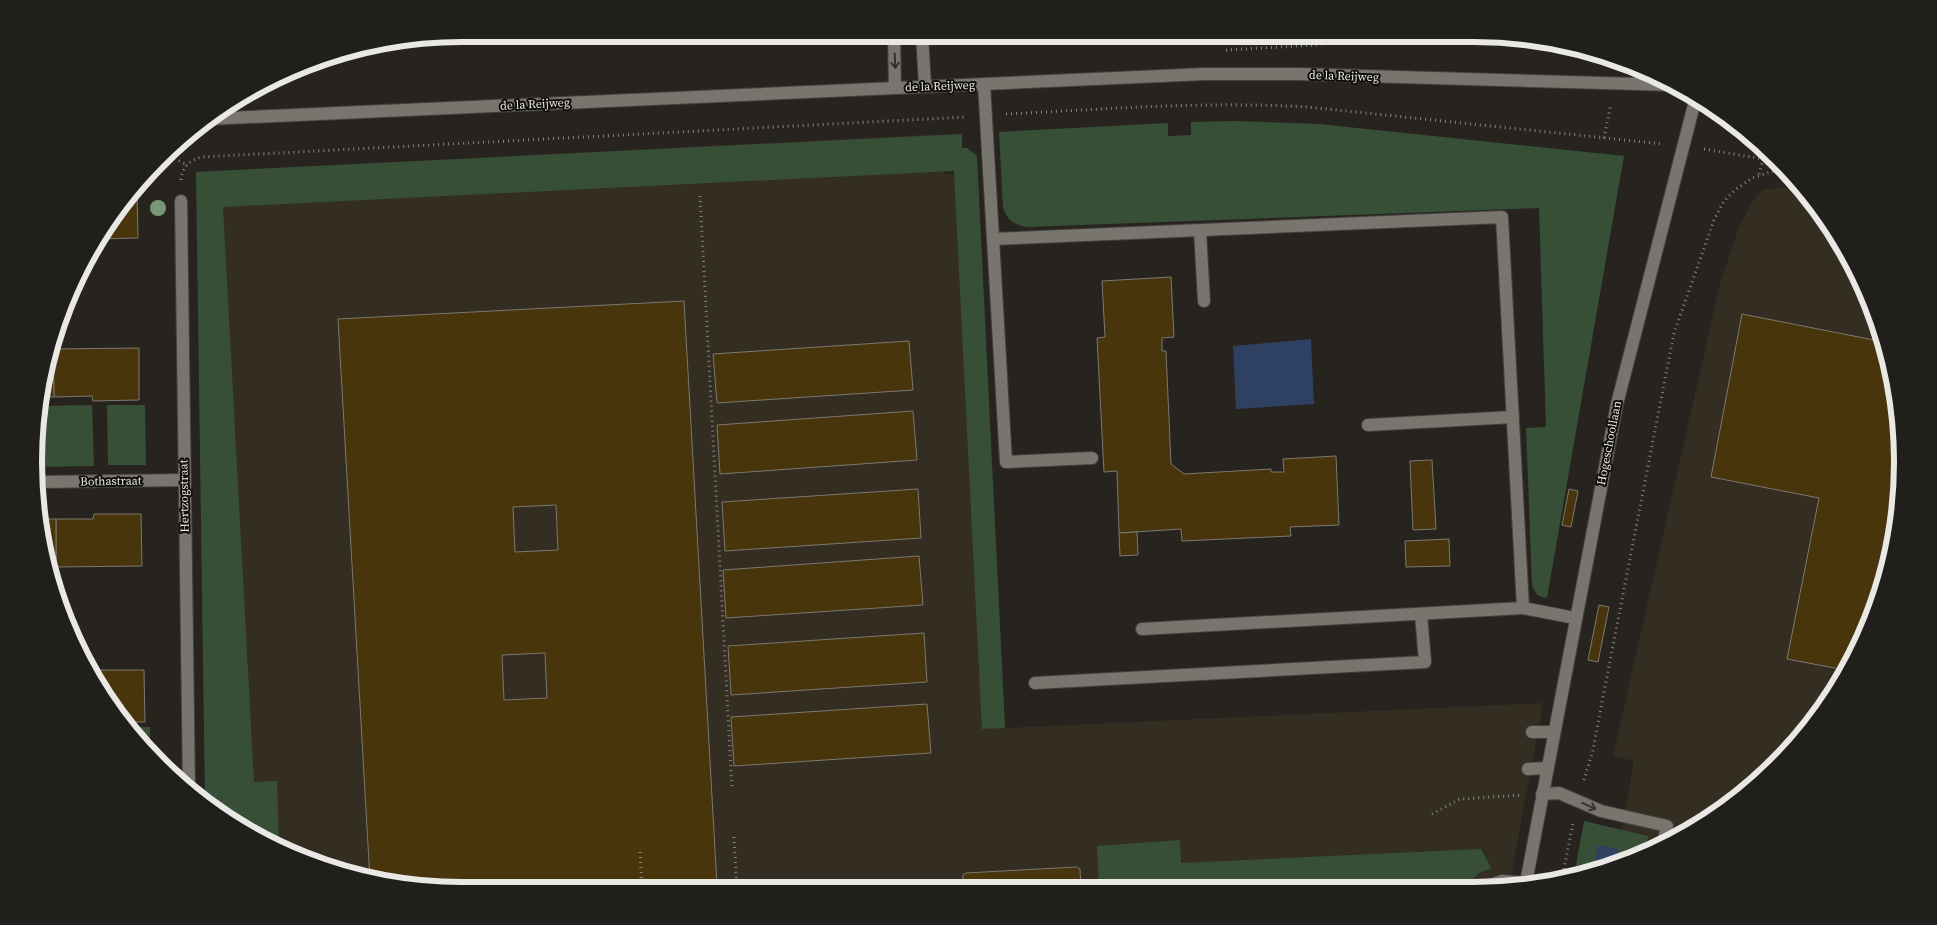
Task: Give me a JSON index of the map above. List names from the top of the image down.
{
  "streets": {
    "street": [
      "de la Reijweg",
      "Hogeschoollaan",
      "Bothastraat",
      "Hertzogstraat"
    ]
  },
  "crossings": [
    ["Bothastraat", "Hertzogstraat"]
  ]
}
